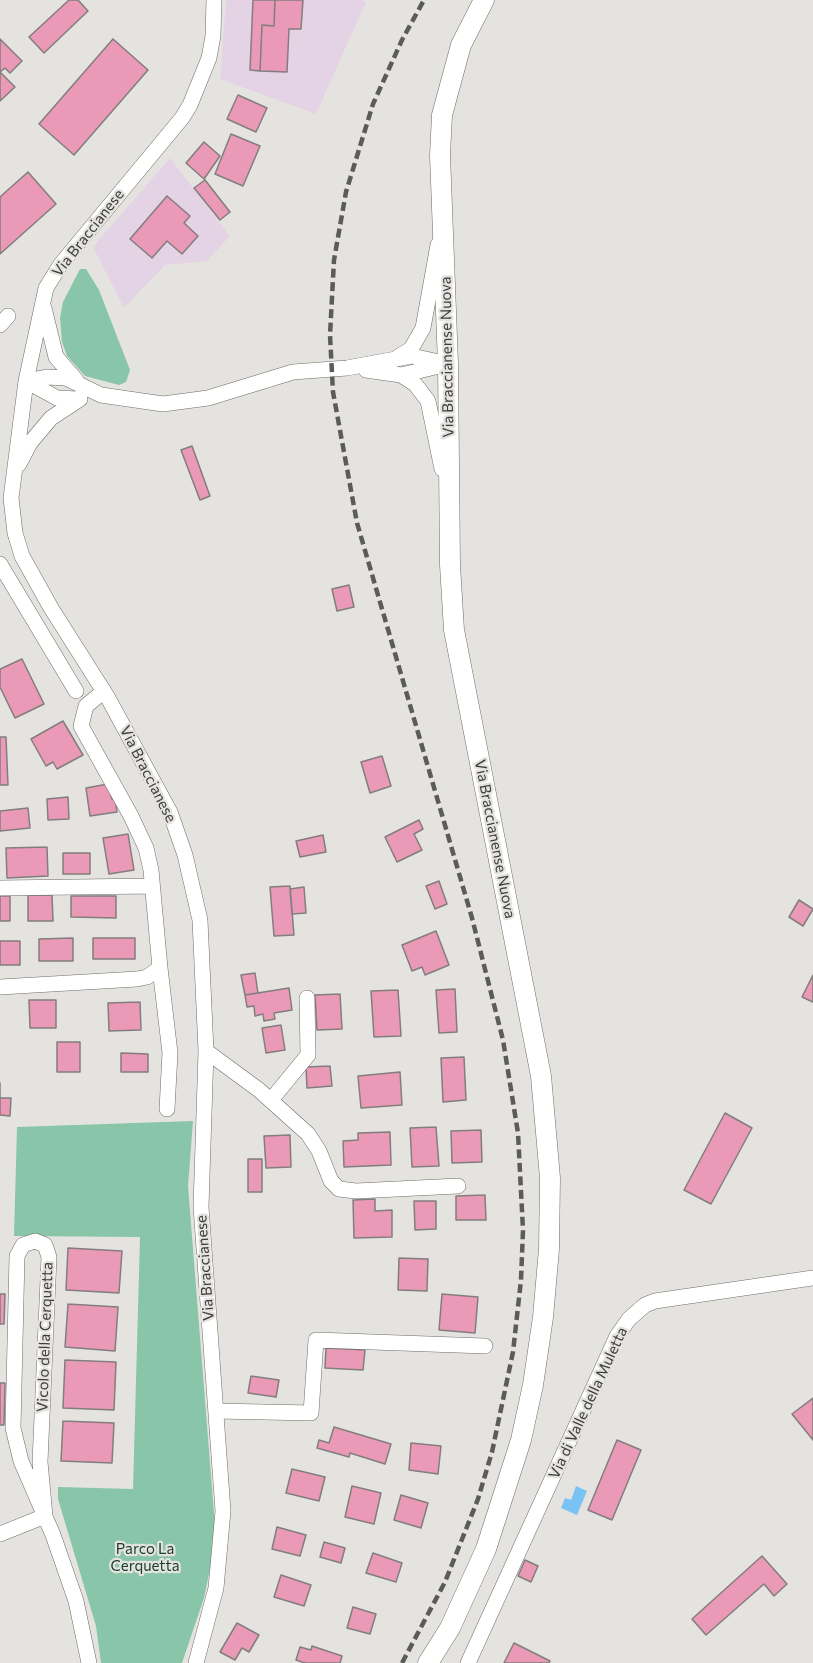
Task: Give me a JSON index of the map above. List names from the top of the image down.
{
  "streets": {
    "main road": ["Via Braccianense Nuova"],
    "street": ["Via Braccianese", "Vicolo della Cerquetta", "Via di Valle della Muletta"]
  },
  "parks": ["Parco La Cerquetta"]
}
